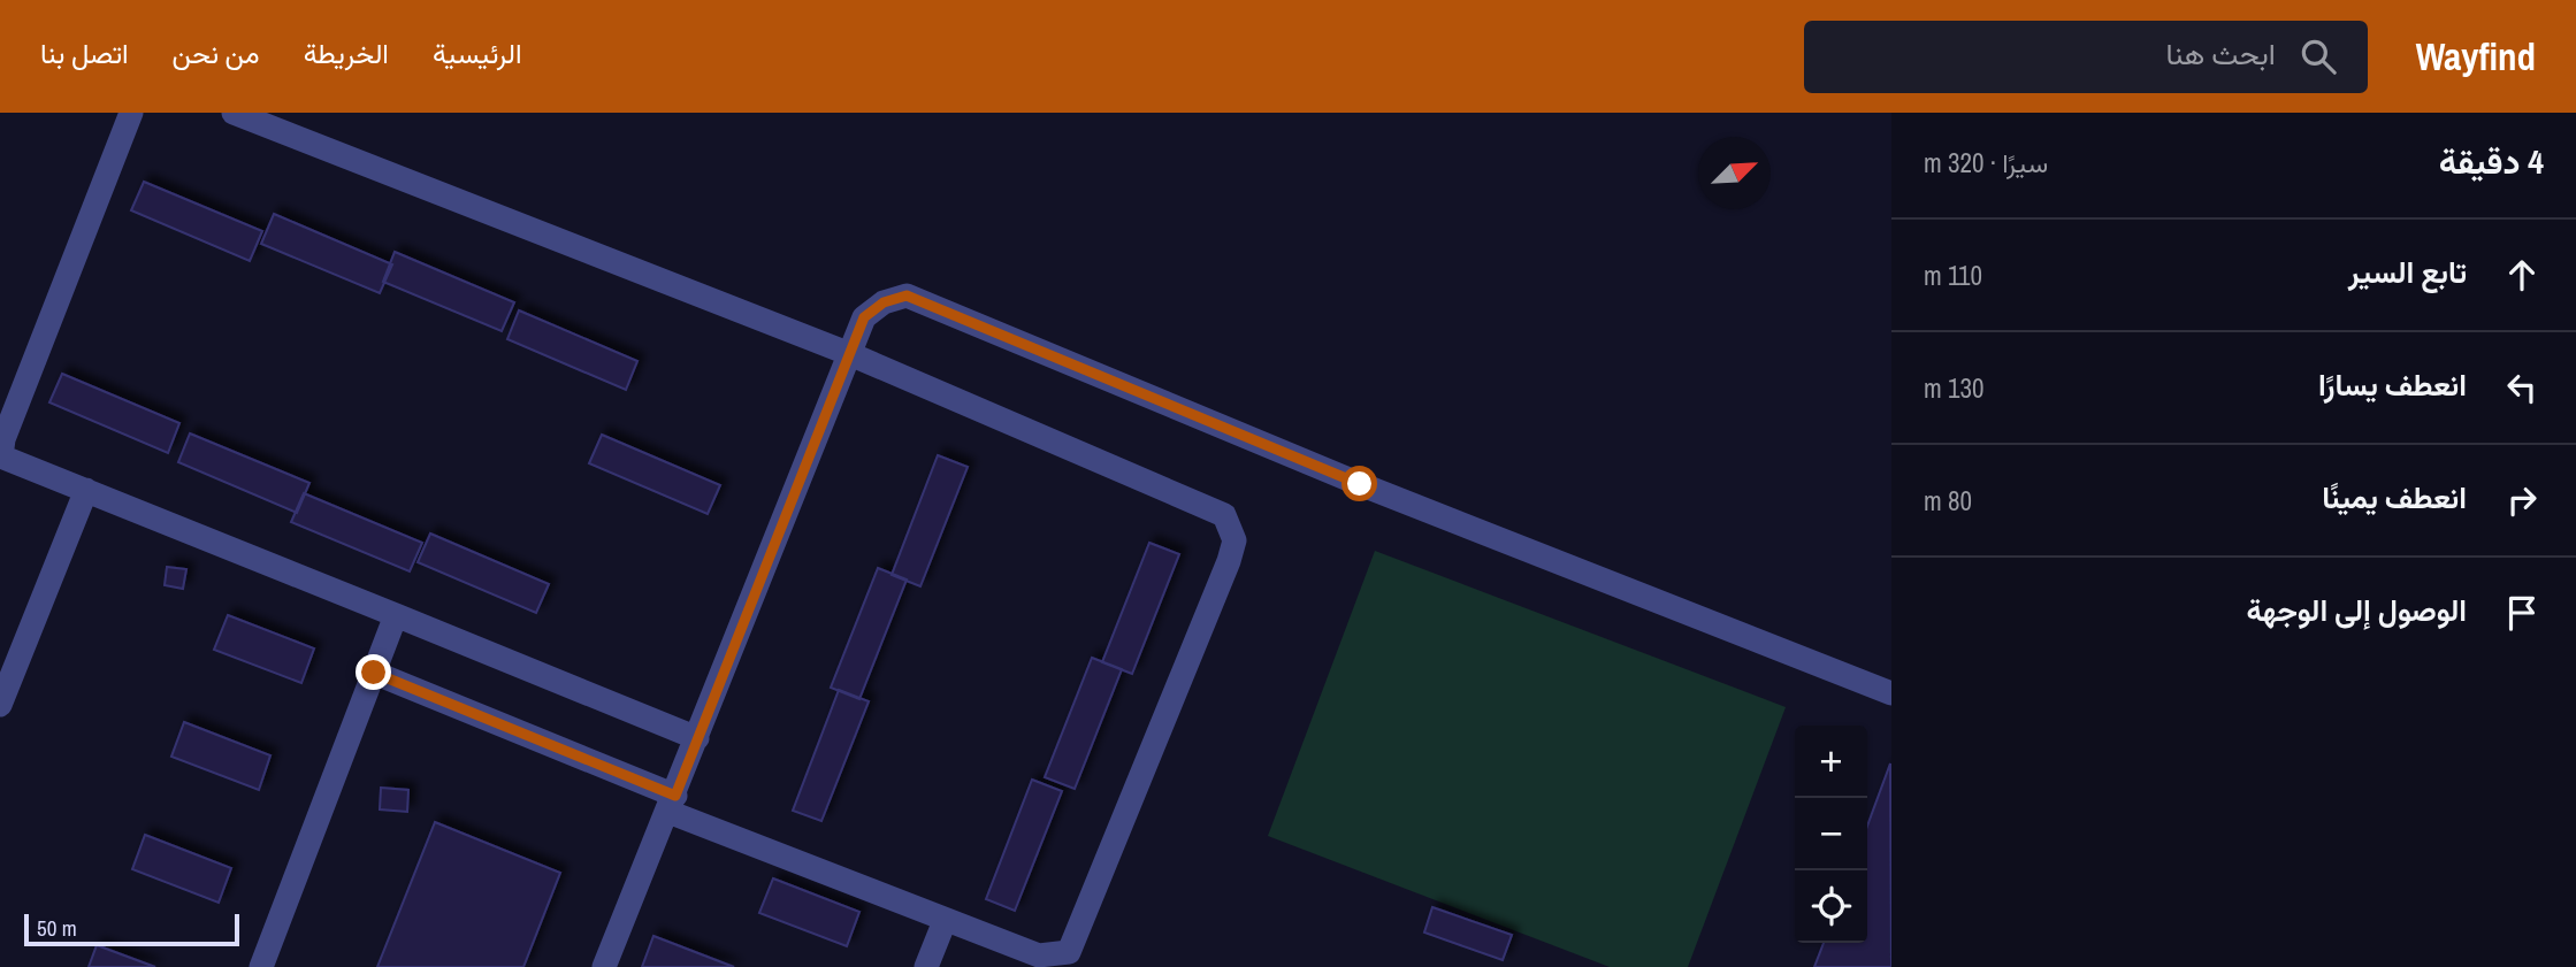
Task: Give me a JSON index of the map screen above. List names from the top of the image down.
{
  "scale_bar": "50 m",
  "north": "top right",
  "page": {
    "header": "Wayfind",
    "search": "ابحث هنا",
    "nav": [
      "الرئيسية",
      "الخريطة",
      "من نحن",
      "اتصل بنا"
    ],
    "heading": ["4 دقيقة", "سيرًا · 320 m"],
    "list": [
      ["تابع السير", "110 m"],
      ["انعطف يسارًا", "130 m"],
      ["انعطف يمينًا", "80 m"],
      "الوصول إلى الوجهة"
    ],
    "map_buttons": ["+", "−"],
    "scale": "50 m"
  }
}
